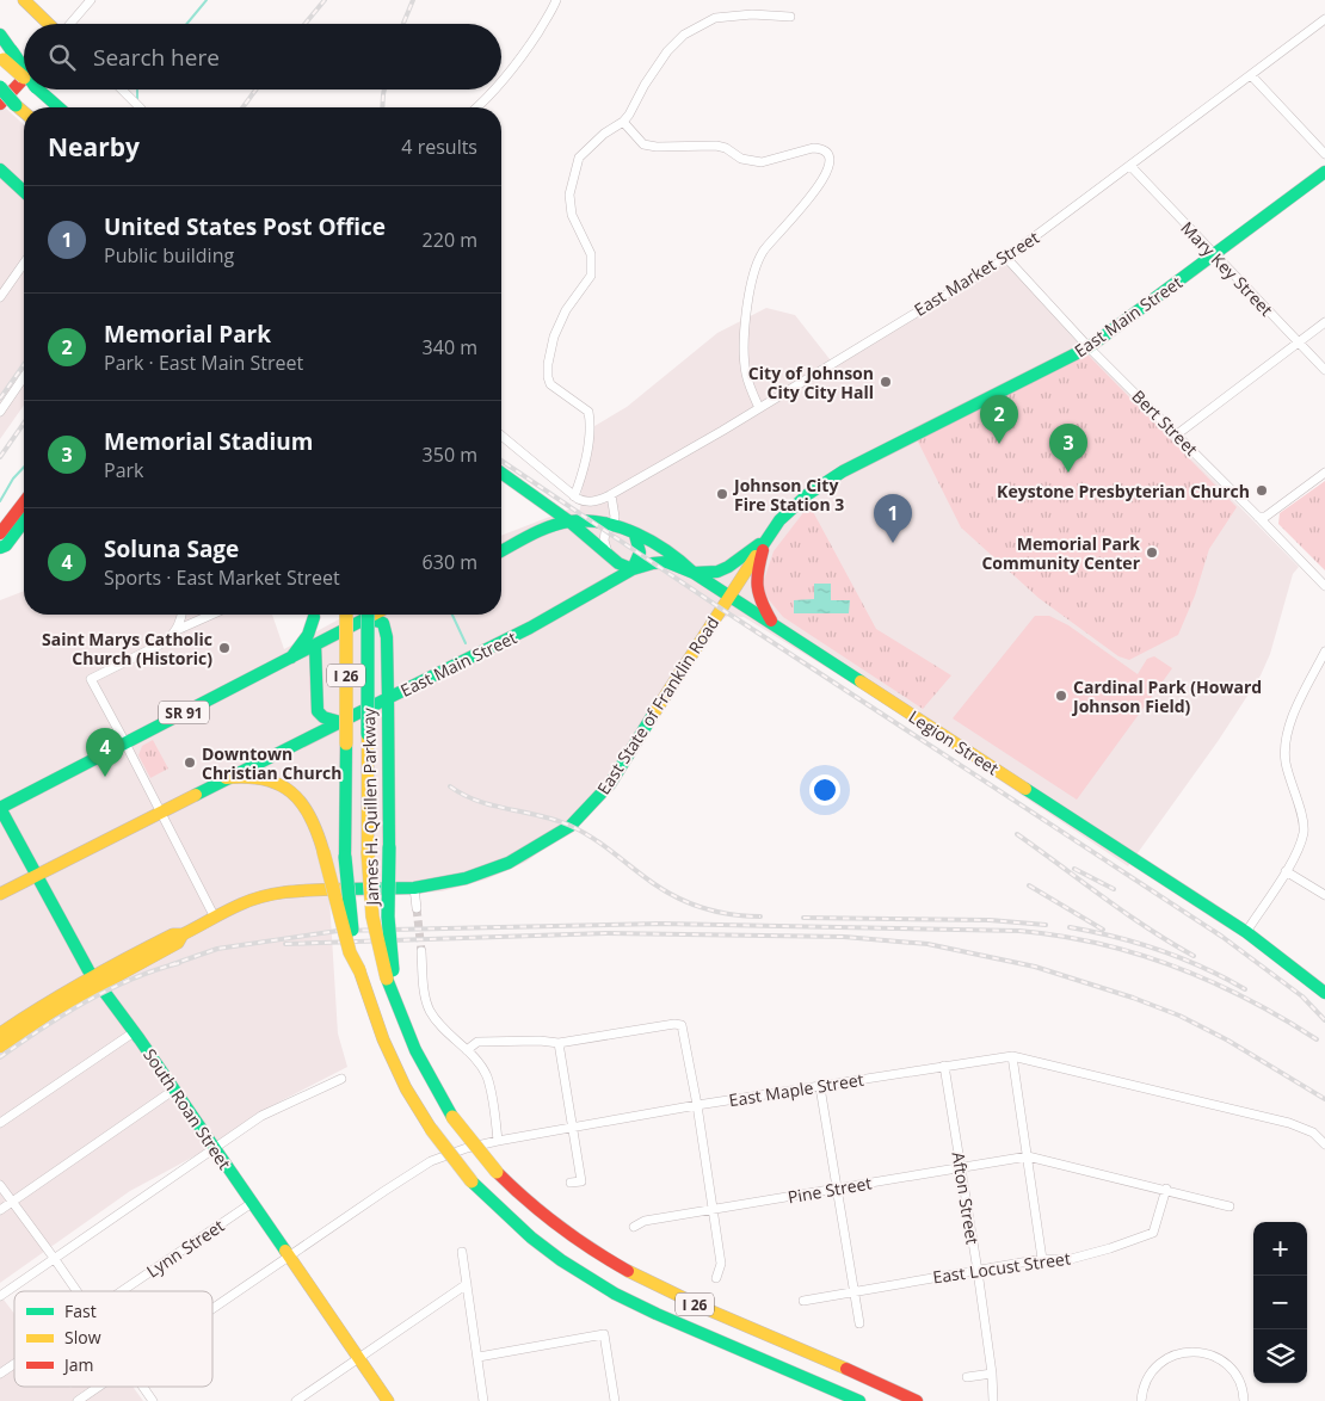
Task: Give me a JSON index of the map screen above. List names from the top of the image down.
{
  "streets": {
    "main road": [
      "East Main Street",
      "I 26",
      "East State of Franklin Road",
      "SR 91",
      "Legion Street",
      "James H. Quillen Parkway",
      "South Roan Street"
    ],
    "street": [
      "Mary Key Street",
      "East Market Street",
      "Bert Street",
      "East Maple Street",
      "Pine Street",
      "Afton Street",
      "Lynn Street",
      "East Locust Street"
    ]
  },
  "crossings": [
    ["Mary Key Street", "East Market Street"],
    ["Mary Key Street", "East Main Street"],
    ["East Market Street", "Bert Street"],
    ["East Main Street", "Bert Street"],
    ["East Main Street", "East State of Franklin Road"],
    ["East Main Street", "Legion Street"],
    ["East Main Street", "South Roan Street"],
    ["I 26", "James H. Quillen Parkway"],
    ["East State of Franklin Road", "Legion Street"],
    ["East State of Franklin Road", "South Roan Street"],
    ["SR 91", "South Roan Street"],
    ["East Maple Street", "South Roan Street"],
    ["East Maple Street", "Afton Street"],
    ["South Roan Street", "Lynn Street"],
    ["Pine Street", "Afton Street"],
    ["Afton Street", "East Locust Street"]
  ],
  "places": [
    "City of Johnson City City Hall",
    "Keystone Presbyterian Church",
    "Johnson City Fire Station 3",
    "Memorial Park Community Center",
    "Saint Marys Catholic Church (Historic)",
    "Cardinal Park (Howard Johnson Field)",
    "Downtown Christian Church"
  ],
  "legend": ["Fast", "Slow", "Jam"],
  "page": {
    "search": "Search here",
    "heading": ["Nearby", "4 results"],
    "list": [
      {
        "mark": "1",
        "name": "United States Post Office",
        "note": "Public building",
        "value": "220 m"
      },
      {
        "mark": "2",
        "name": "Memorial Park",
        "note": "Park · East Main Street",
        "value": "340 m"
      },
      {
        "mark": "3",
        "name": "Memorial Stadium",
        "note": "Park",
        "value": "350 m"
      },
      {
        "mark": "4",
        "name": "Soluna Sage",
        "note": "Sports · East Market Street",
        "value": "630 m"
      }
    ],
    "pins": [
      "2",
      "3",
      "1",
      "4"
    ],
    "map_buttons": ["+", "−"]
  }
}
